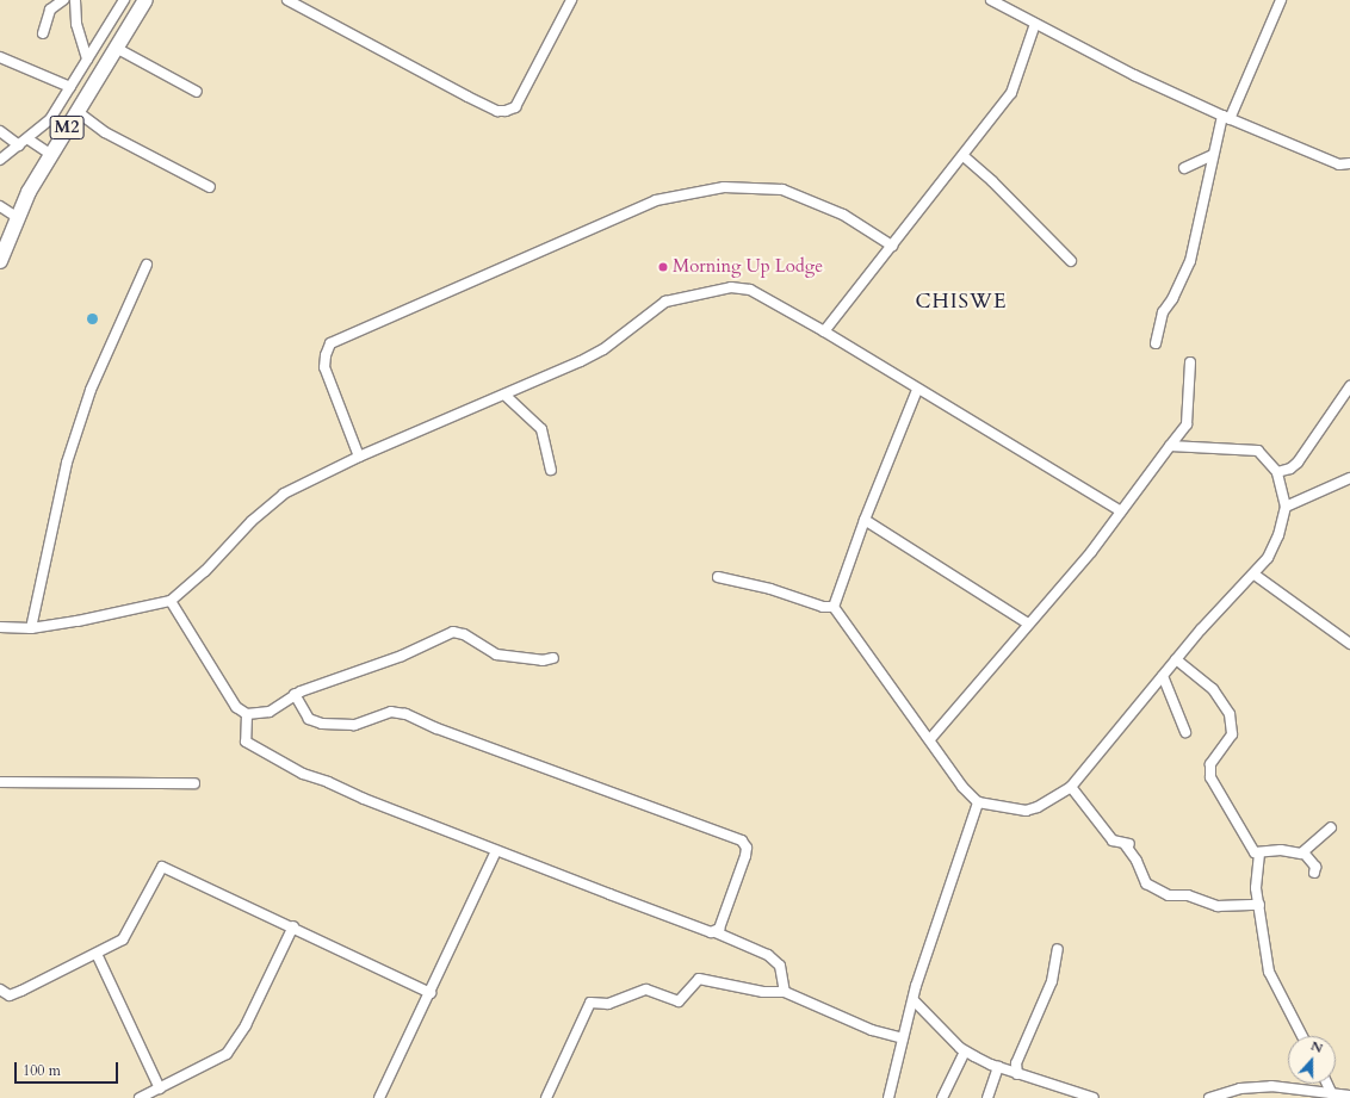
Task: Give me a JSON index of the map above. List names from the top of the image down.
{
  "streets": {
    "highway": ["M2"]
  },
  "districts": ["CHISWE"],
  "places": ["Morning Up Lodge"],
  "scale_bar": "100 m",
  "north": "top"
}
